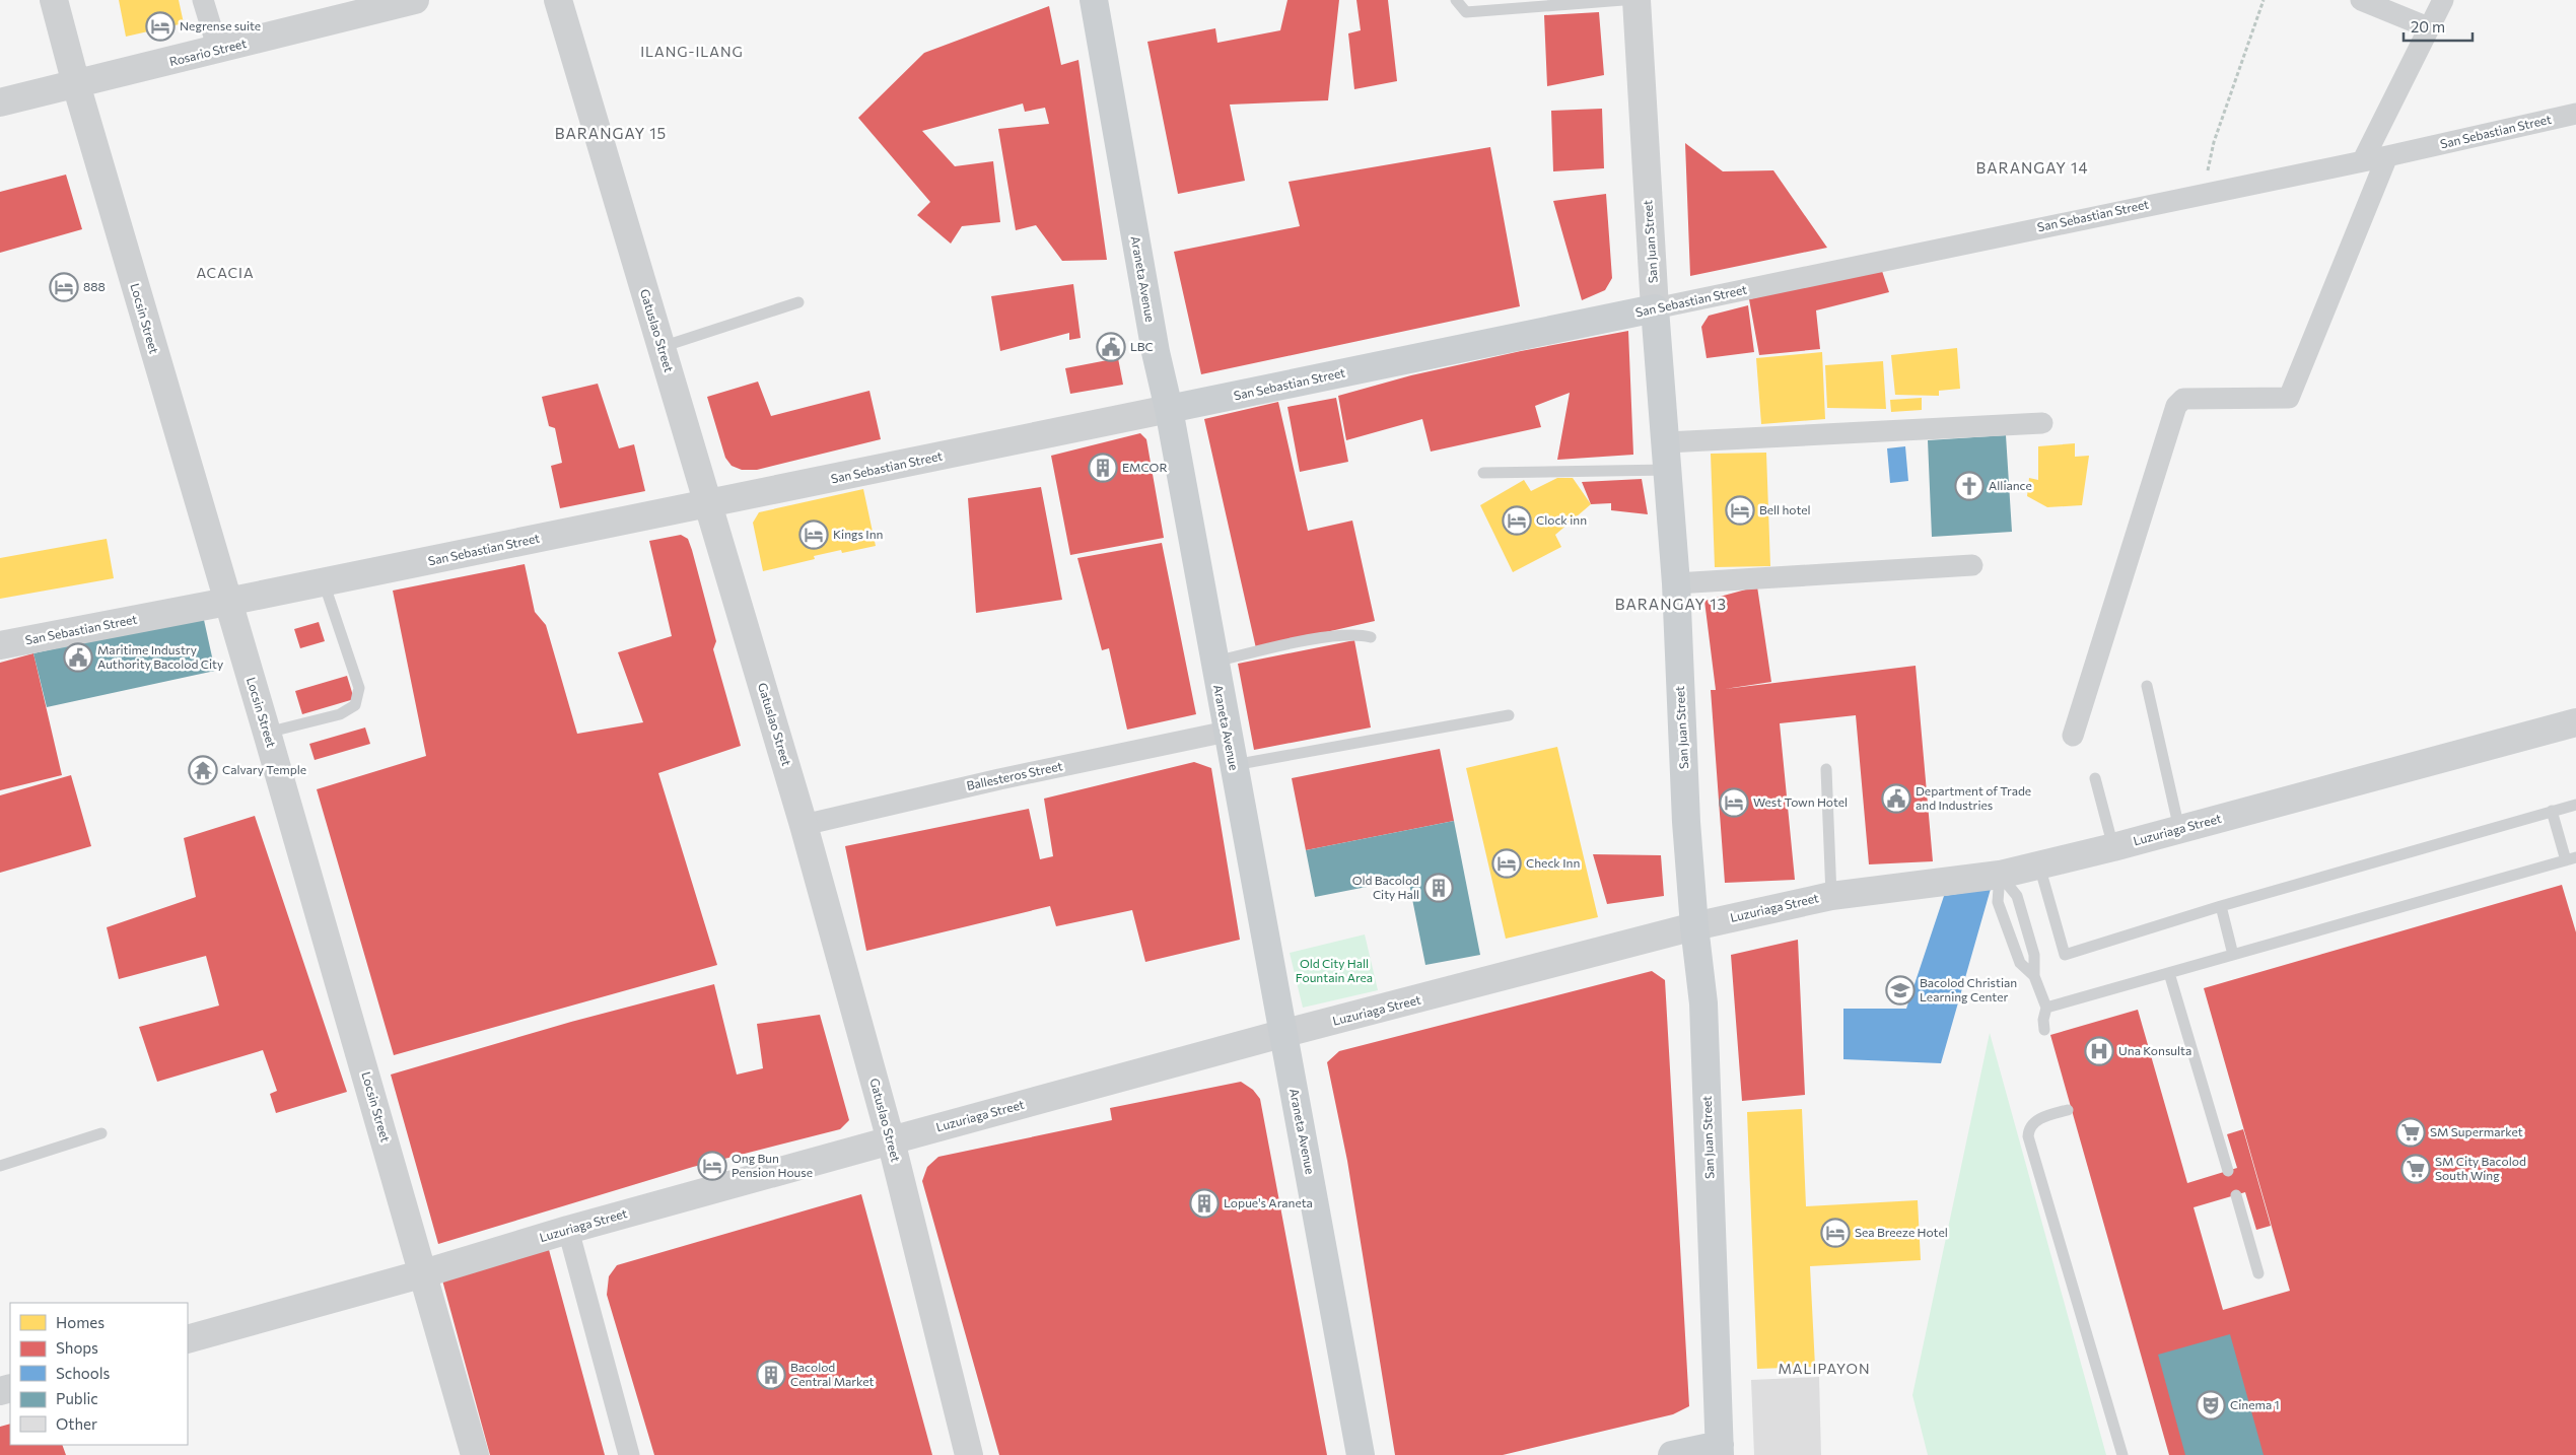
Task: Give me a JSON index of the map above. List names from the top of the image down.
{
  "streets": {
    "main road": ["San Sebastian Street", "San Juan Street", "Araneta Avenue"],
    "street": [
      "Rosario Street",
      "Locsin Street",
      "Gatuslao Street",
      "Ballesteros Street",
      "Luzuriaga Street"
    ]
  },
  "crossings": [
    ["Rosario Street", "Locsin Street"],
    ["San Sebastian Street", "San Juan Street"],
    ["San Sebastian Street", "Araneta Avenue"],
    ["San Sebastian Street", "Locsin Street"],
    ["San Sebastian Street", "Gatuslao Street"],
    ["San Juan Street", "Luzuriaga Street"],
    ["Araneta Avenue", "Ballesteros Street"],
    ["Araneta Avenue", "Luzuriaga Street"],
    ["Locsin Street", "Luzuriaga Street"],
    ["Gatuslao Street", "Ballesteros Street"],
    ["Gatuslao Street", "Luzuriaga Street"]
  ],
  "districts": [
    "ILANG-ILANG",
    "BARANGAY 15",
    "BARANGAY 14",
    "ACACIA",
    "BARANGAY 13",
    "MALIPAYON"
  ],
  "parks": ["Old City Hall Fountain Area"],
  "places": {
    "hotel": [
      "Negrense suite",
      "888",
      "Bell hotel",
      "Clock inn",
      "Kings Inn",
      "West Town Hotel",
      "Check Inn",
      "Ong Bun Pension House",
      "Sea Breeze Hotel"
    ],
    "public building": ["LBC", "Maritime Industry Authority Bacolod City", "Department of Trade and Industries"],
    "building": [
      "EMCOR",
      "Old Bacolod City Hall",
      "Lopue's Araneta",
      "Bacolod Central Market"
    ],
    "church": ["Alliance"],
    "temple": ["Calvary Temple"],
    "school or university": ["Bacolod Christian Learning Center"],
    "hospital": ["Una Konsulta"],
    "supermarket": ["SM Supermarket", "SM City Bacolod South Wing"],
    "theatre": ["Cinema 1"]
  },
  "legend": [
    "Homes",
    "Shops",
    "Schools",
    "Public",
    "Other"
  ],
  "scale_bar": "20 m"
}
